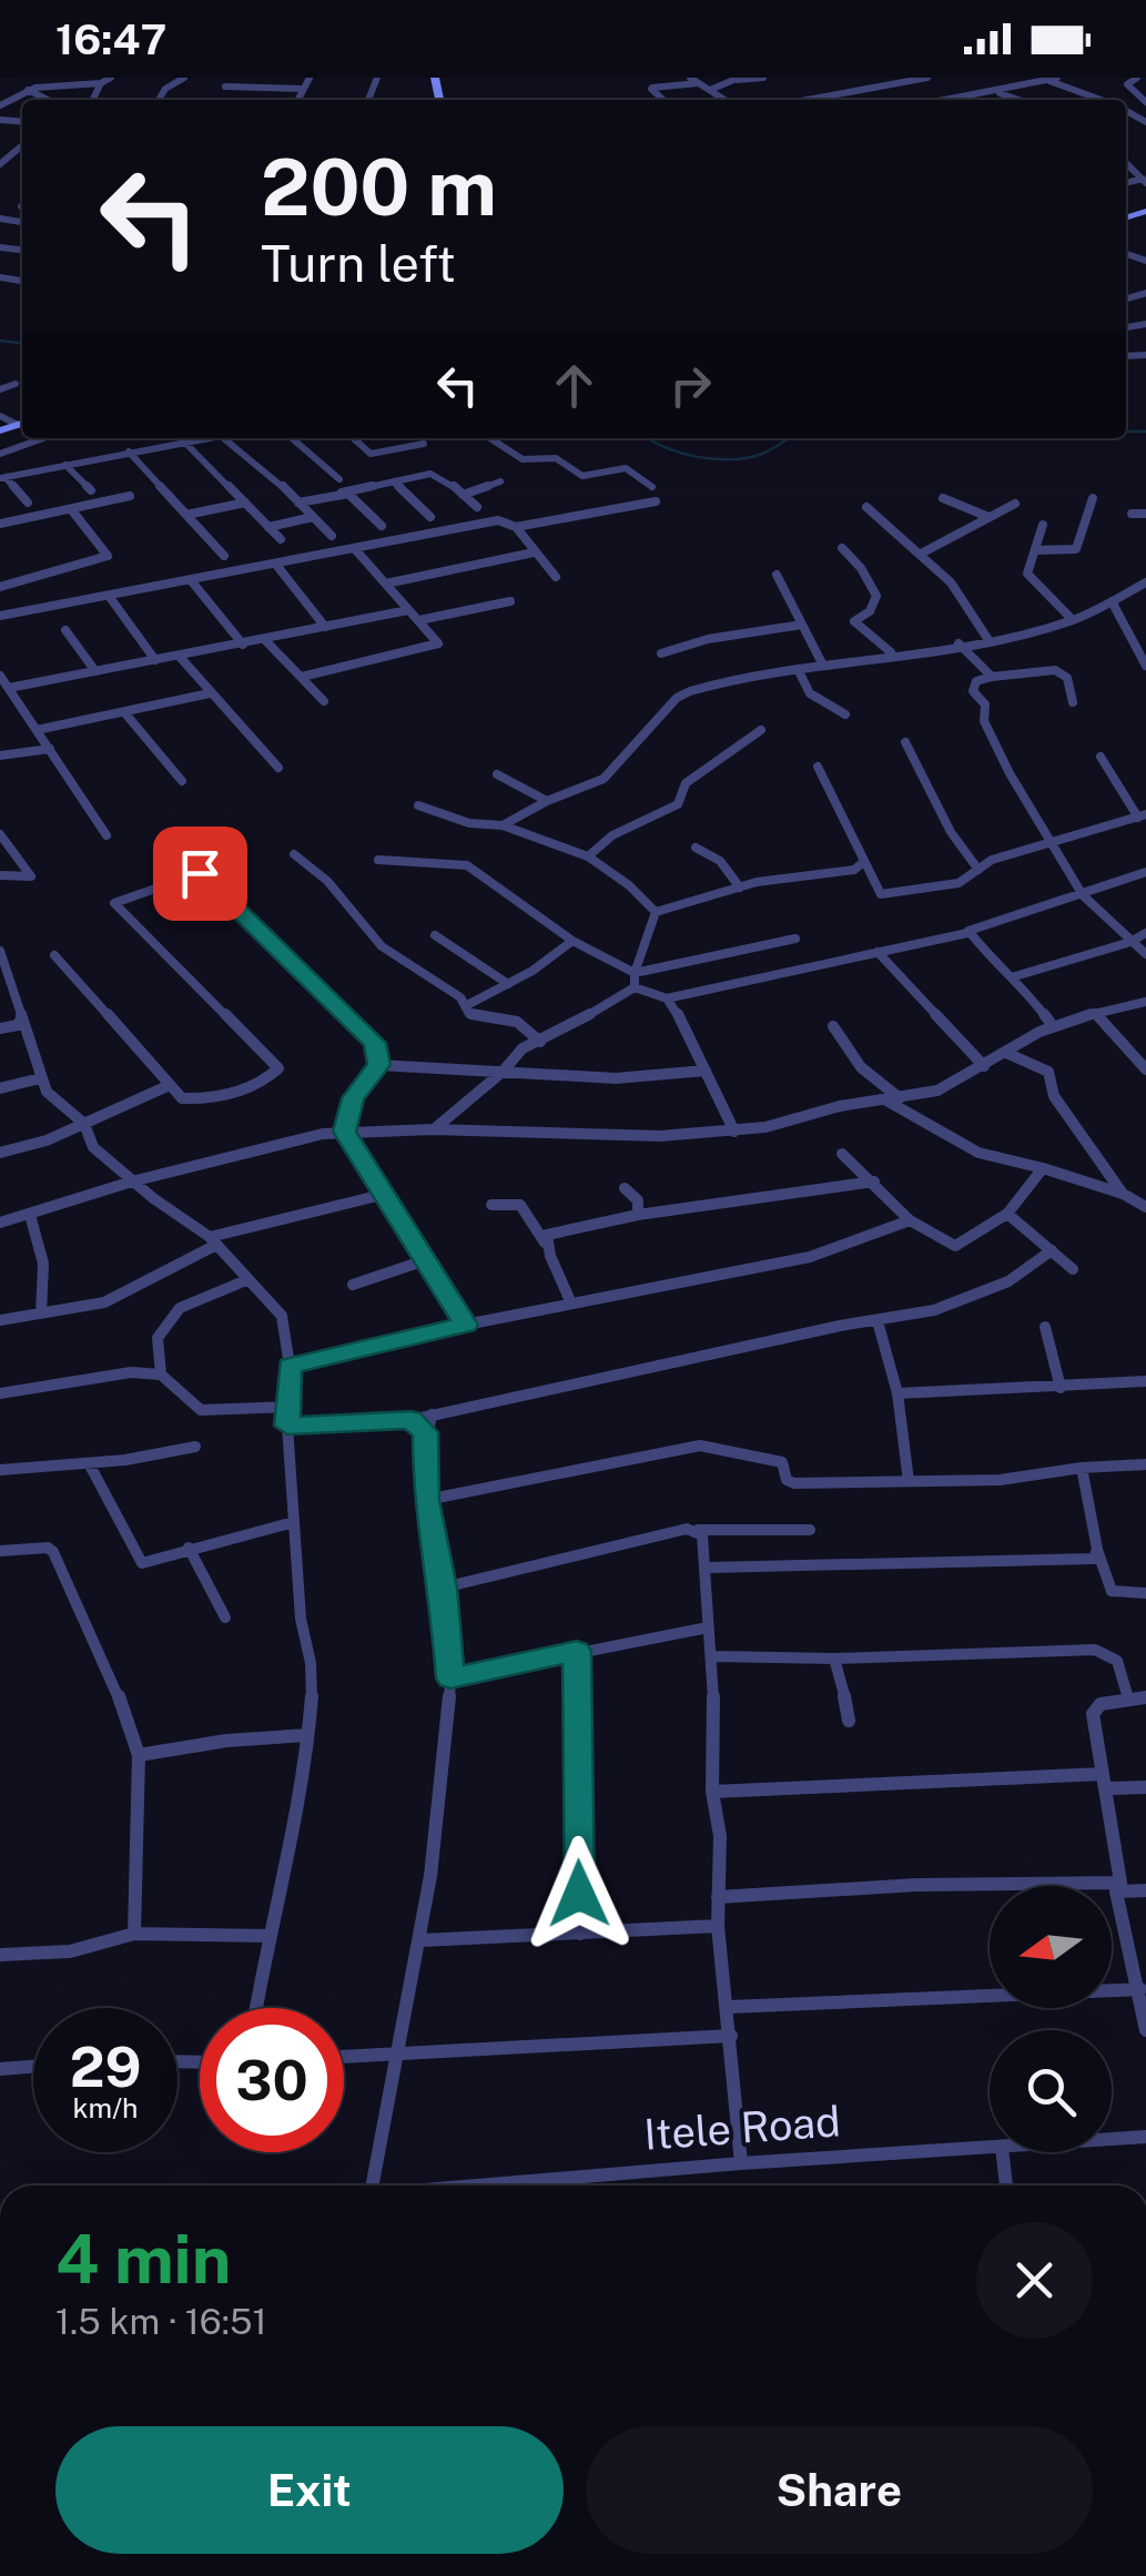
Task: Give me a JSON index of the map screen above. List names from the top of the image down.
{
  "streets": {
    "street": ["Itele Road"]
  },
  "north": "left",
  "page": {
    "status": "16:47",
    "turn": ["200 m", "Turn left"],
    "speed": "29 km/h",
    "limit": "30",
    "heading": ["4 min", "1.5 km · 16:51"],
    "buttons": ["Exit", "Share"]
  }
}
